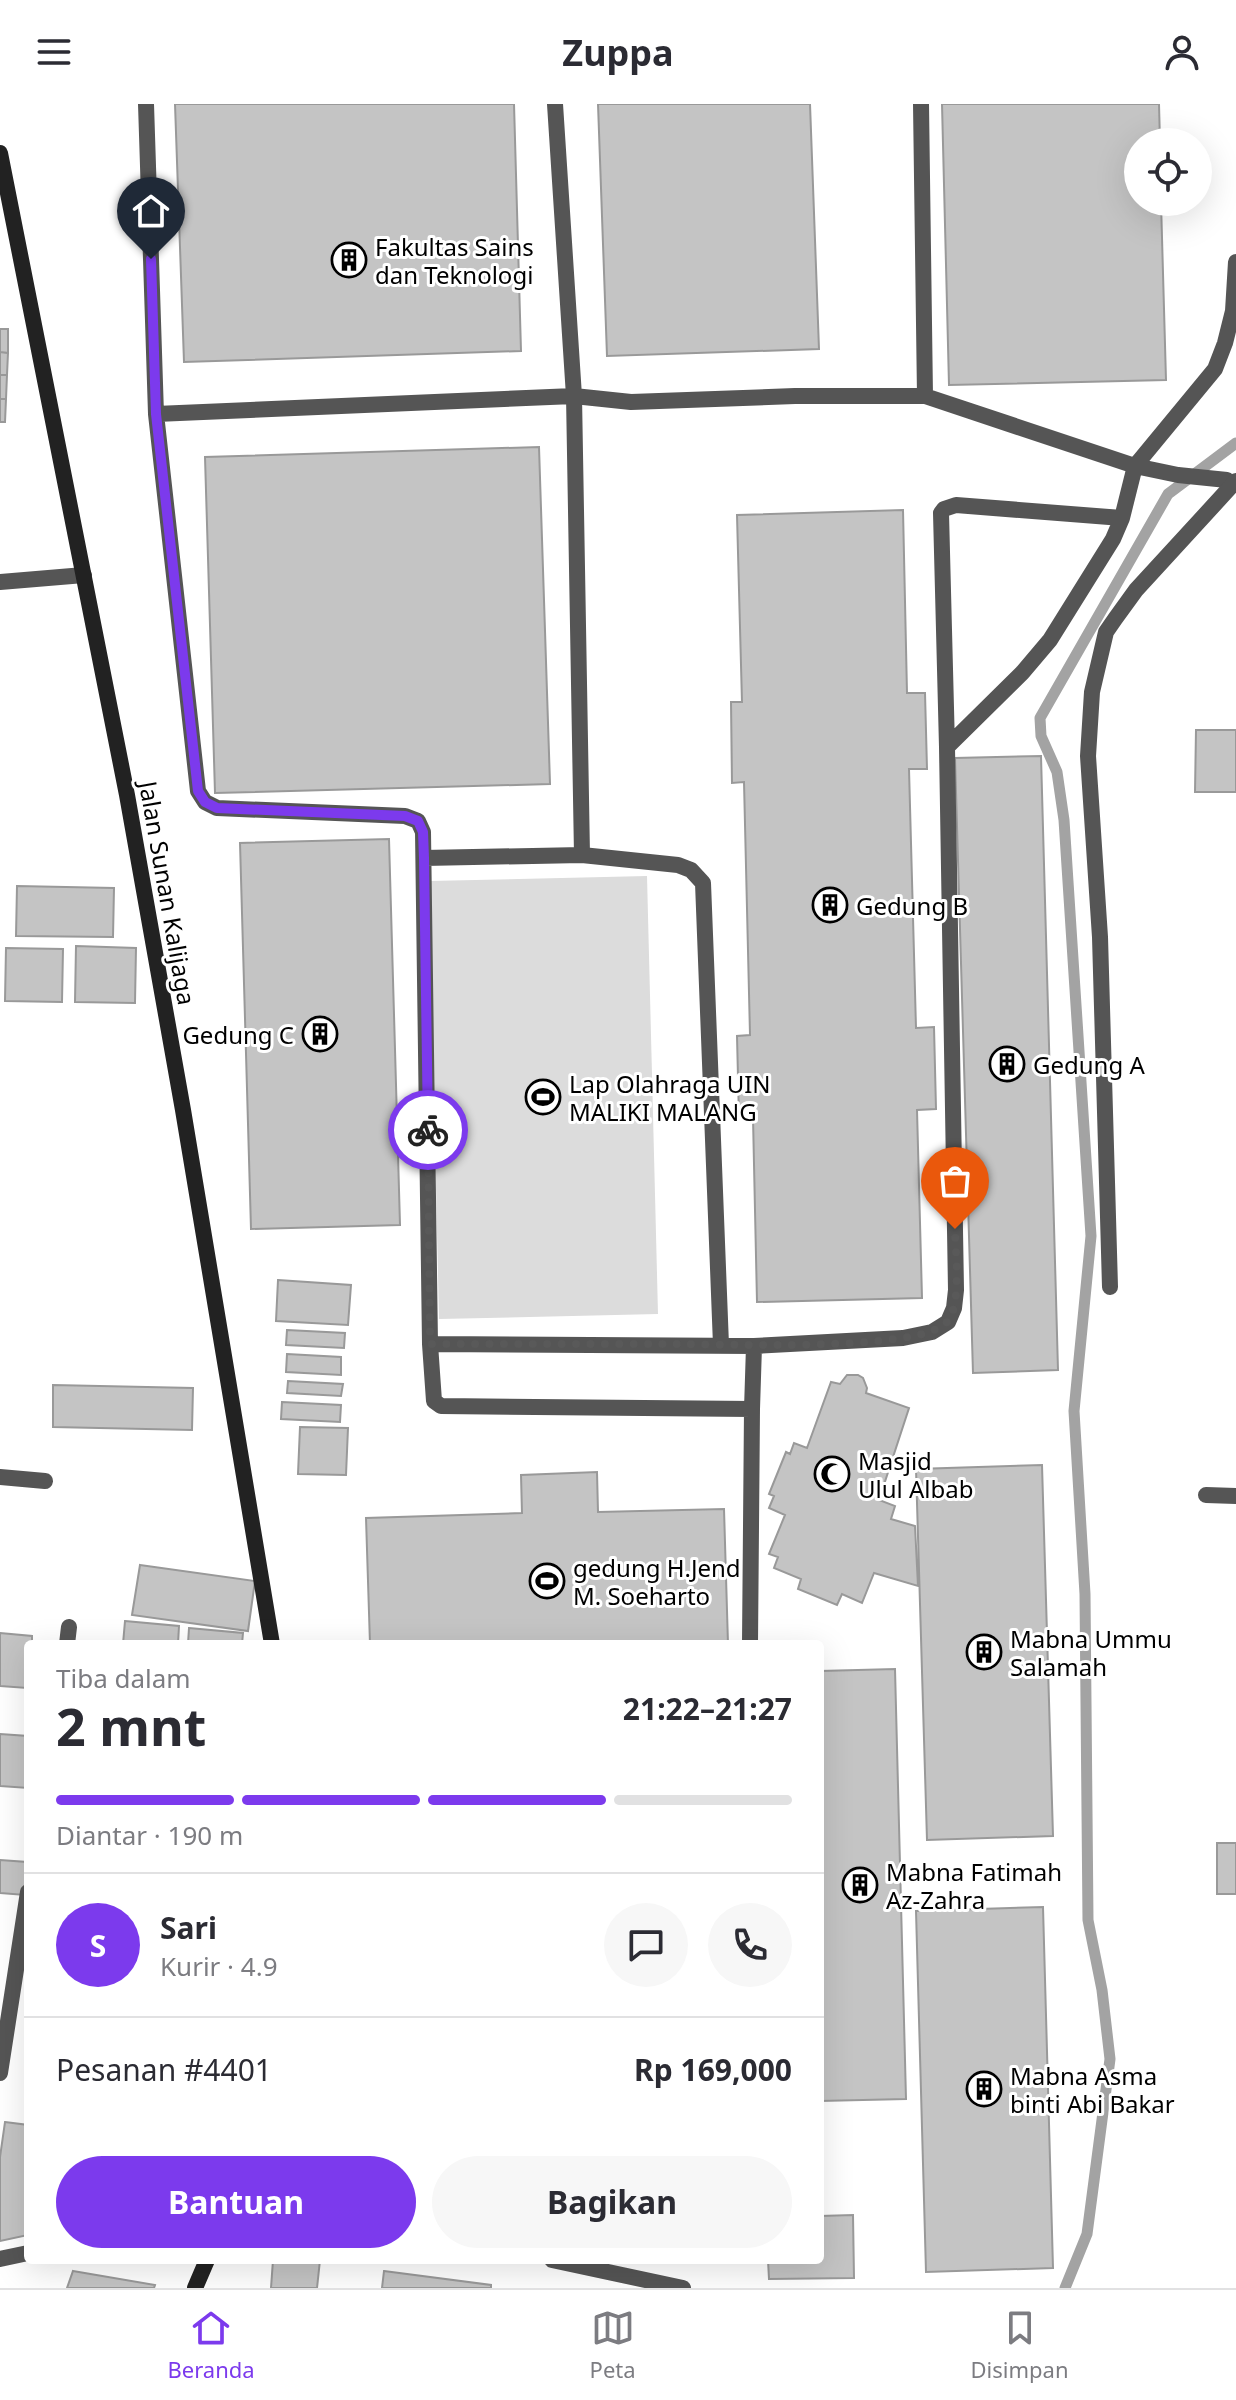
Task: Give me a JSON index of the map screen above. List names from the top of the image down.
{
  "streets": {
    "main road": ["Jalan Sunan Kalijaga"]
  },
  "places": {
    "building": [
      "Fakultas Sains dan Teknologi",
      "Gedung B",
      "Gedung C",
      "Gedung A",
      "Mabna Ummu Salamah",
      "Mabna Fatimah Az-Zahra",
      "Mabna Asma binti Abi Bakar"
    ],
    "sports": ["Lap Olahraga UIN MALIKI MALANG", "gedung H.Jend M. Soeharto"],
    "mosque": ["Masjid Ulul Albab"]
  },
  "page": {
    "header": "Zuppa",
    "heading": ["2 mnt", "Tiba dalam", "21:22–21:27"],
    "panel": [
      "Sari",
      "Kurir · 4.9",
      "Pesanan #4401",
      "Rp 169,000"
    ],
    "bar": "Diantar · 190 m",
    "round": "S",
    "buttons": ["Bantuan", "Bagikan"],
    "tabs": ["Beranda", "Peta", "Disimpan"]
  }
}
